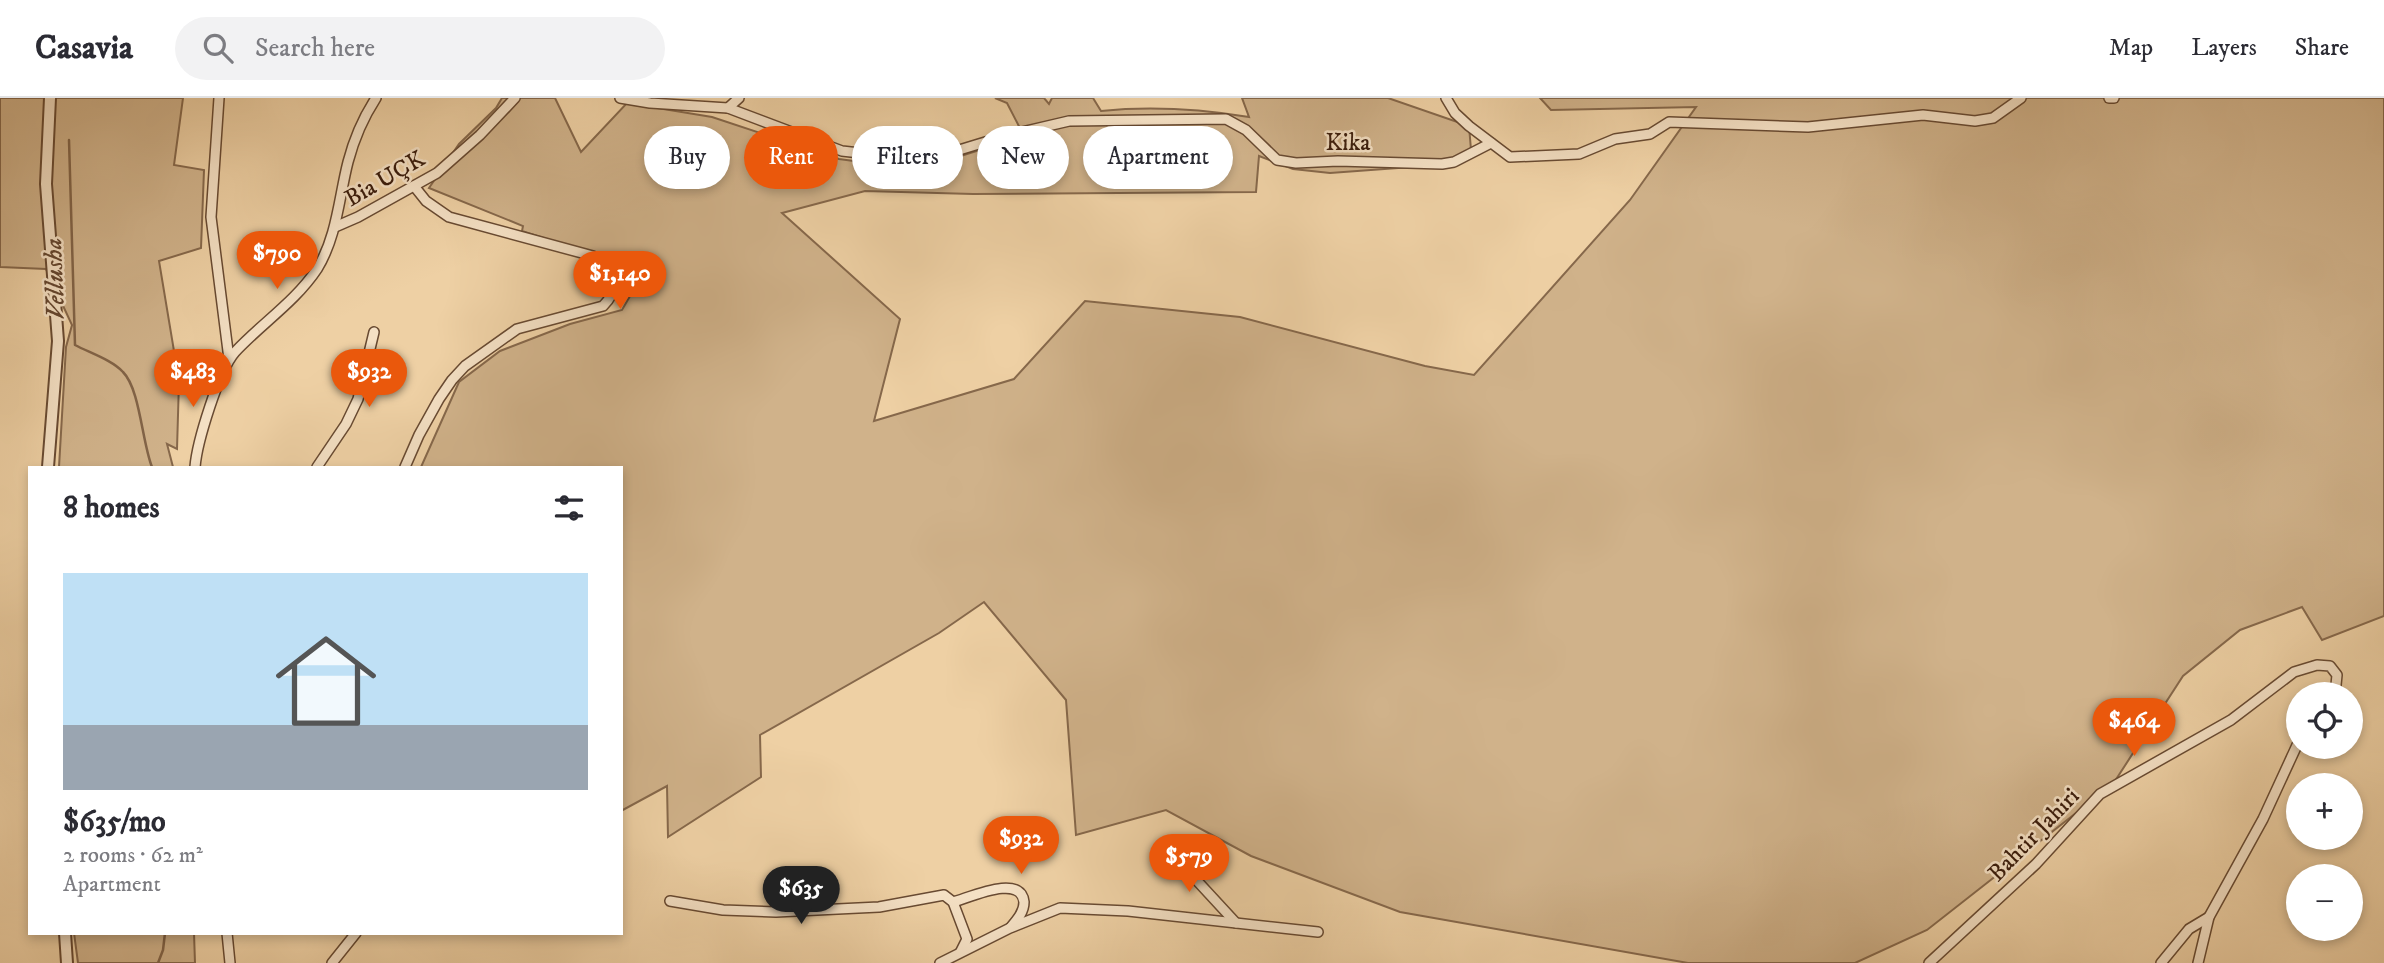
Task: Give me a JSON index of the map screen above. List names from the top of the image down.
{
  "streets": {
    "street": ["Kika", "Bia UÇK", "Bahtir Jahiri"]
  },
  "water": ["Vellusha"],
  "page": {
    "header": "Casavia",
    "search": "Search here",
    "nav": ["Map", "Layers", "Share"],
    "chip": [
      "Buy",
      "Rent",
      "Filters",
      "New",
      "Apartment"
    ],
    "price": [
      "$790",
      "$1,140",
      "$483",
      "$932",
      "$464",
      "$932",
      "$579",
      "$635"
    ],
    "heading": "8 homes",
    "list": [
      {
        "name": "$635/mo",
        "note": "2 rooms · 62 m² · Apartment"
      }
    ],
    "map_buttons": ["+", "−"]
  }
}
